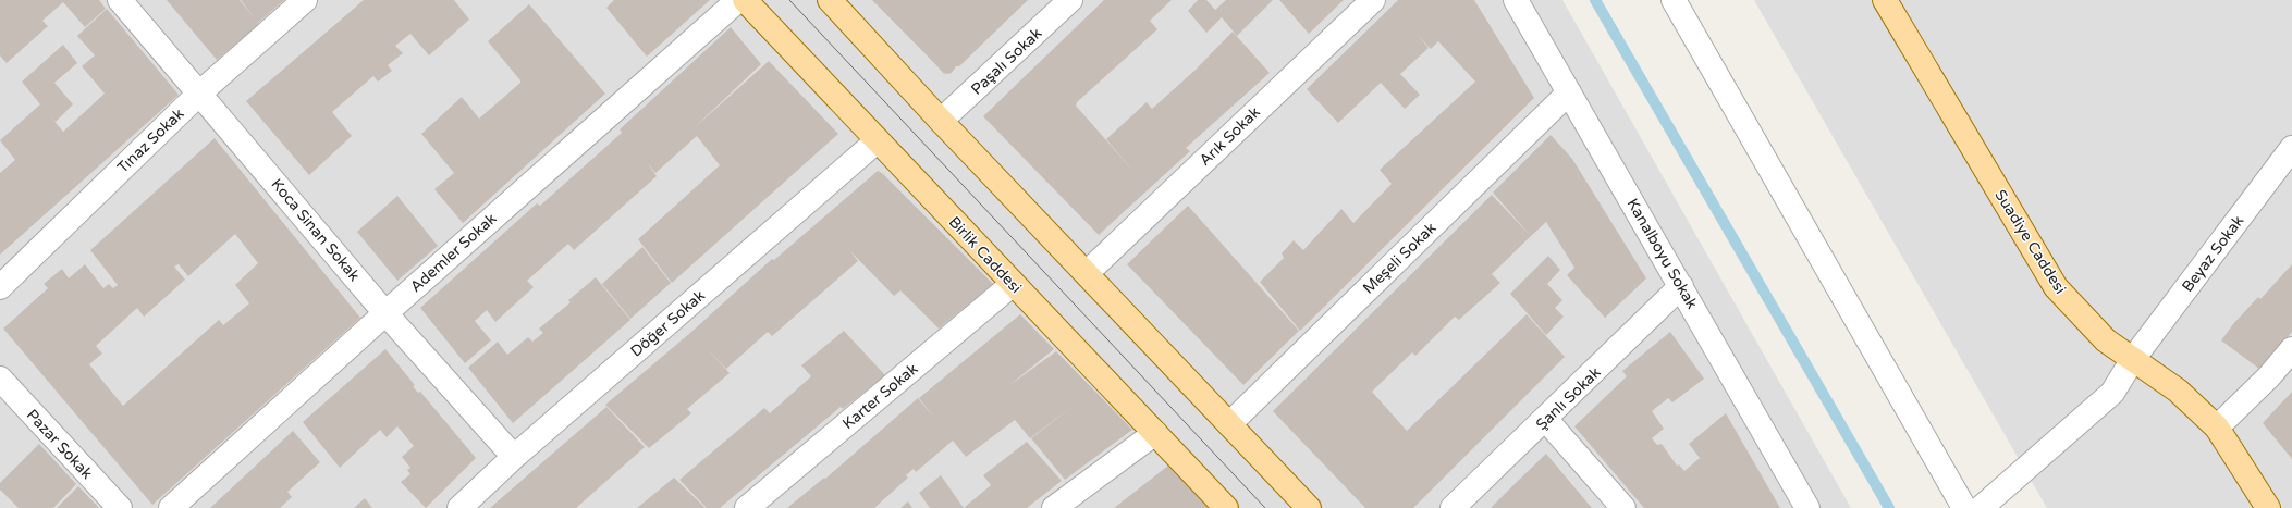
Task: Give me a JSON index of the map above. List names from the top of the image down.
{
  "streets": {
    "main road": ["Suadiye Caddesi", "Birlik Caddesi"],
    "street": [
      "Paşalı Sokak",
      "Arık Sokak",
      "Tınaz Sokak",
      "Koca Sinan Sokak",
      "Ademler Sokak",
      "Kanalboyu Sokak",
      "Beyaz Sokak",
      "Meşeli Sokak",
      "Döğer Sokak",
      "Karter Sokak",
      "Şanlı Sokak",
      "Pazar Sokak"
    ]
  },
  "crossings": [
    ["Tınaz Sokak", "Koca Sinan Sokak"],
    ["Koca Sinan Sokak", "Ademler Sokak"],
    ["Koca Sinan Sokak", "Döğer Sokak"],
    ["Suadiye Caddesi", "Beyaz Sokak"],
    ["Kanalboyu Sokak", "Meşeli Sokak"],
    ["Kanalboyu Sokak", "Şanlı Sokak"],
    ["Birlik Caddesi", "Döğer Sokak"],
    ["Birlik Caddesi", "Karter Sokak"]
  ]
}
